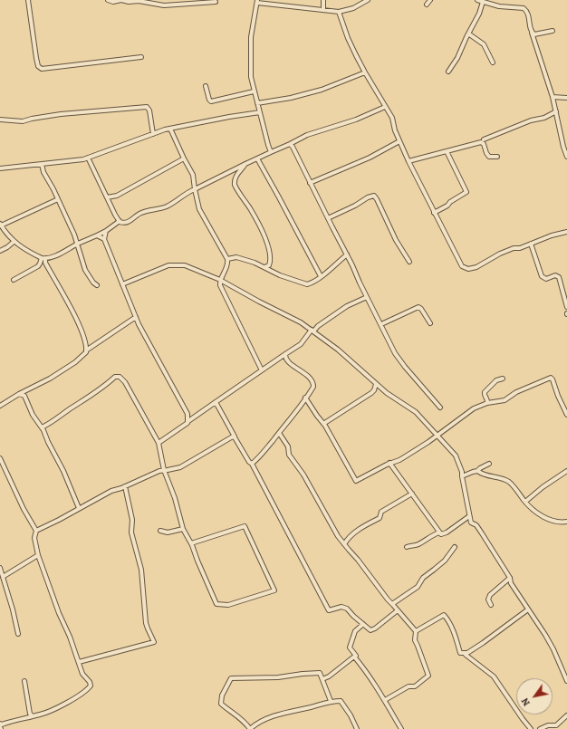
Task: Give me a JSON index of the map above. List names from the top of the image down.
{
  "north": "bottom left"
}
